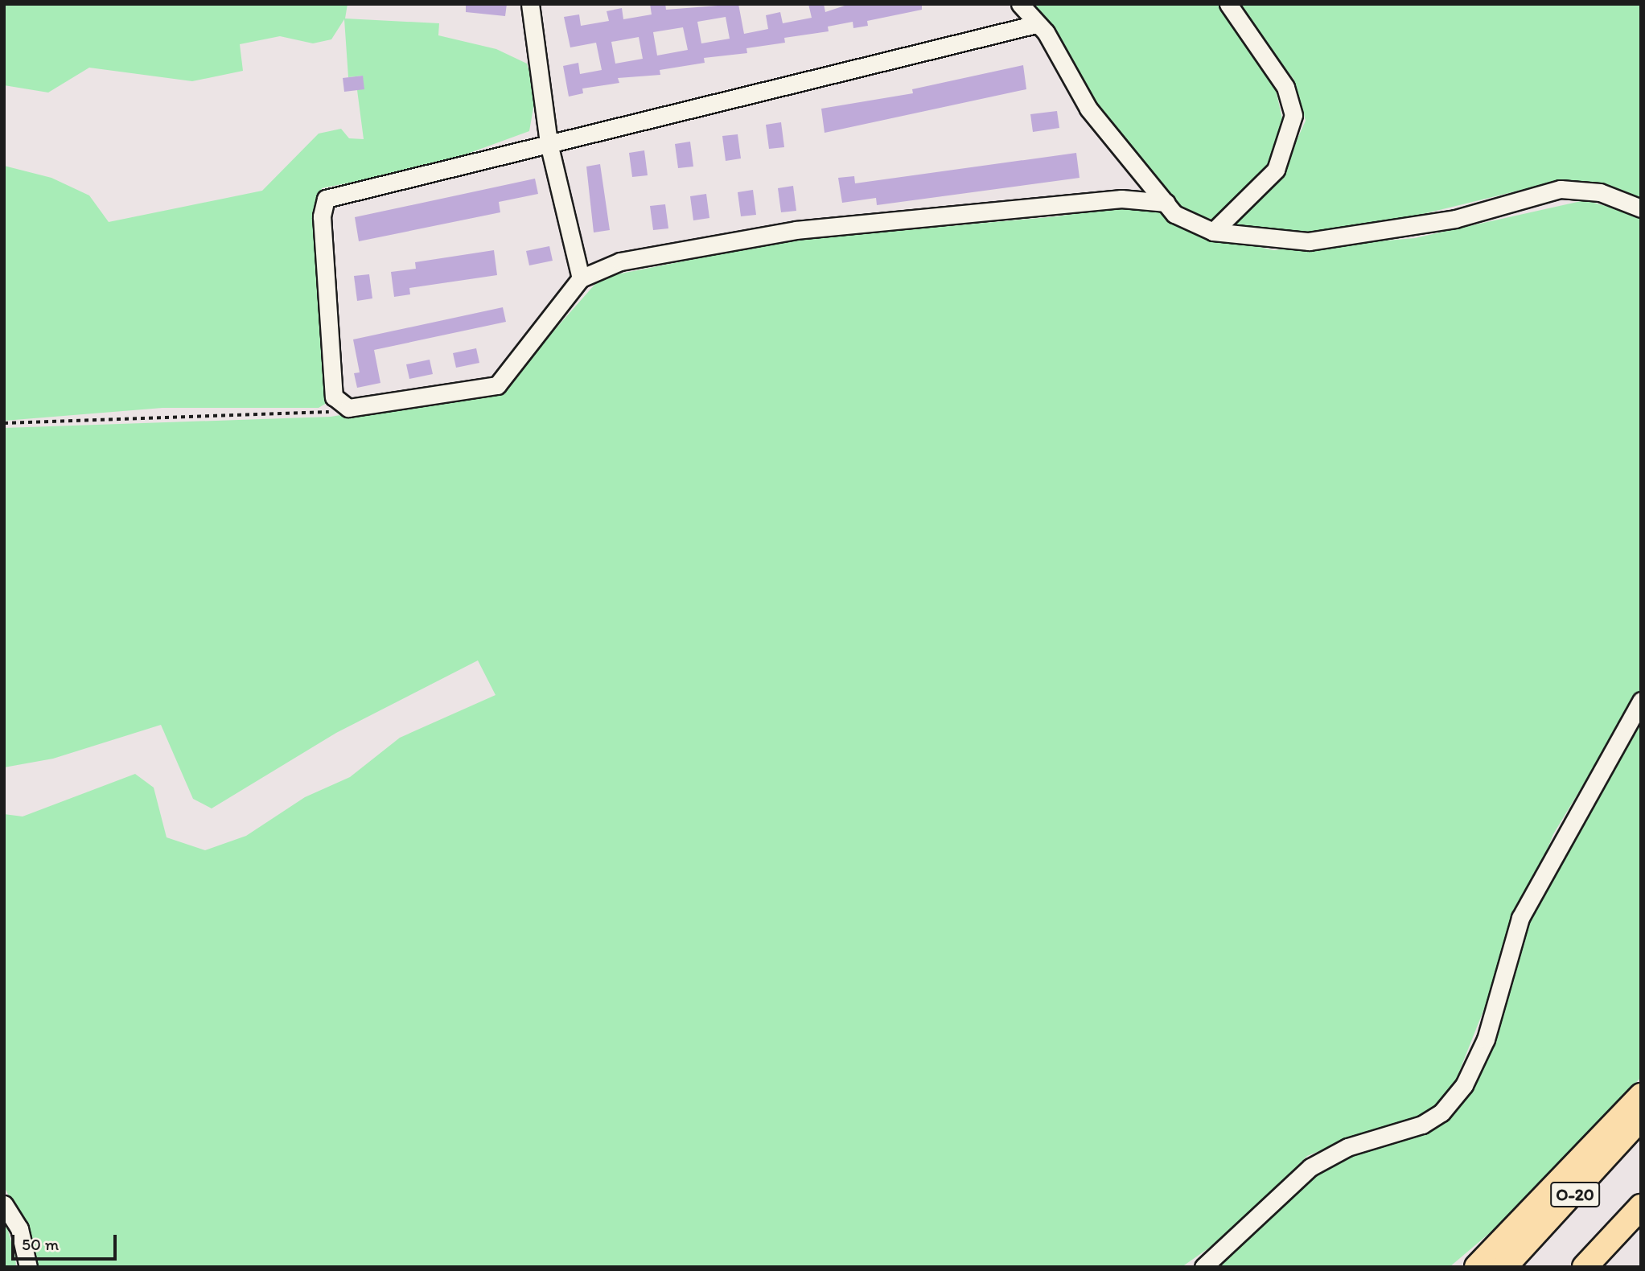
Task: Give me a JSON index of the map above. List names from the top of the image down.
{
  "streets": {
    "highway": ["O-20"]
  },
  "scale_bar": "50 m"
}
